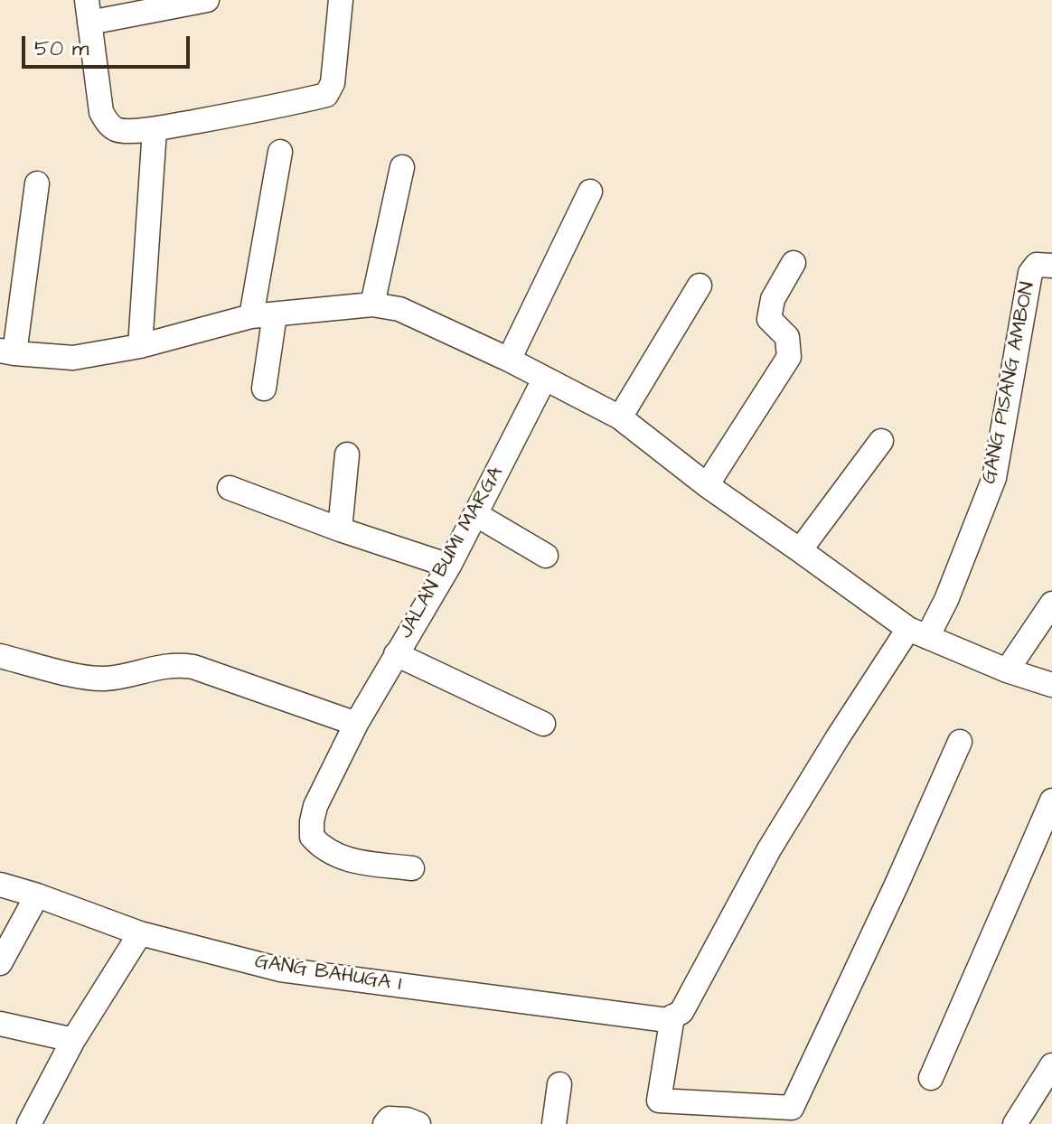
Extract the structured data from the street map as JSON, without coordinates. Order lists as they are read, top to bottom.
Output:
{
  "streets": {
    "street": ["GANG PISANG AMBON", "JALAN BUMI MARGA", "GANG BAHUGA I"]
  },
  "scale_bar": "50 m"
}
